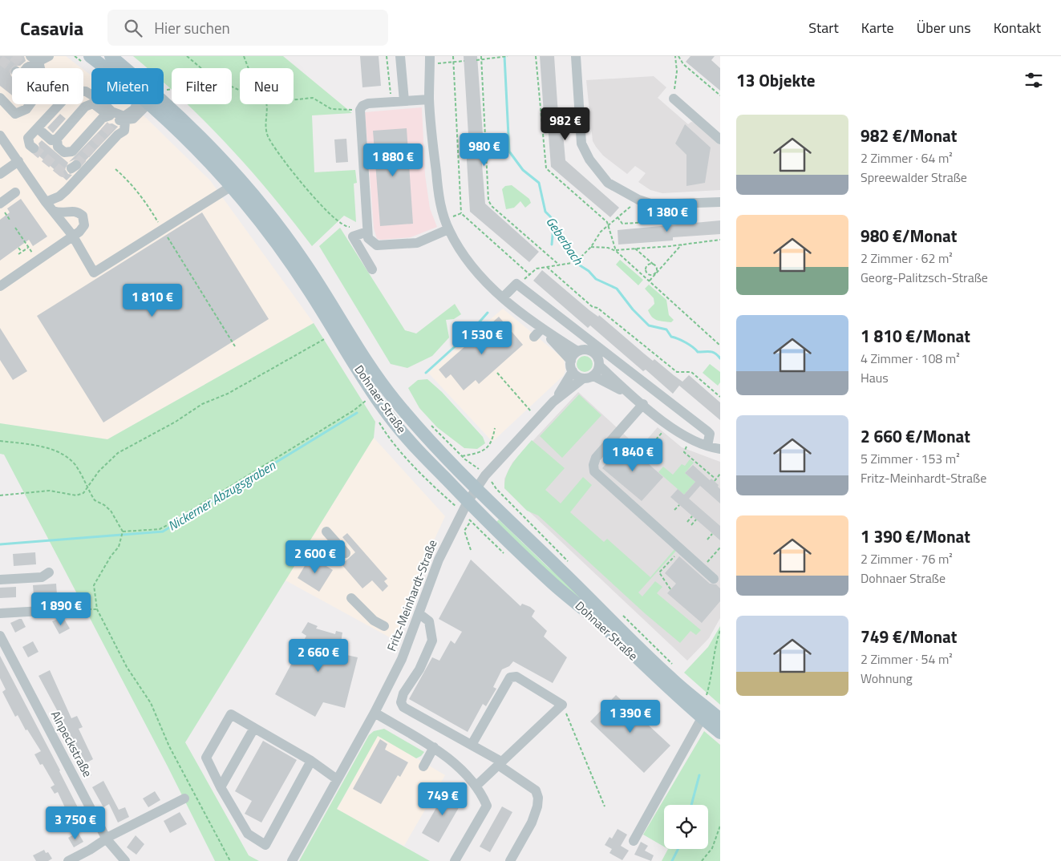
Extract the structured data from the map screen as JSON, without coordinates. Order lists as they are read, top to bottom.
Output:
{
  "streets": {
    "main road": ["Dohnaer Straße"],
    "street": ["Fritz-Meinhardt-Straße", "Alnpeckstraße"]
  },
  "crossings": [
    ["Dohnaer Straße", "Fritz-Meinhardt-Straße"]
  ],
  "water": ["Geberbach", "Nickerner Abzugsgraben"],
  "page": {
    "header": "Casavia",
    "search": "Hier suchen",
    "nav": [
      "Start",
      "Karte",
      "Über uns",
      "Kontakt"
    ],
    "heading": "13 Objekte",
    "chip": [
      "Kaufen",
      "Mieten",
      "Filter",
      "Neu"
    ],
    "list": [
      {
        "name": "982 €/Monat",
        "note": "2 Zimmer · 64 m² · Spreewalder Straße"
      },
      {
        "name": "980 €/Monat",
        "note": "2 Zimmer · 62 m² · Georg-Palitzsch-Straße"
      },
      {
        "name": "1 810 €/Monat",
        "note": "4 Zimmer · 108 m² · Haus"
      },
      {
        "name": "2 660 €/Monat",
        "note": "5 Zimmer · 153 m² · Fritz-Meinhardt-Straße"
      },
      {
        "name": "1 390 €/Monat",
        "note": "2 Zimmer · 76 m² · Dohnaer Straße"
      },
      {
        "name": "749 €/Monat",
        "note": "2 Zimmer · 54 m² · Wohnung"
      }
    ],
    "price": [
      "982 €",
      "980 €",
      "1 880 €",
      "1 380 €",
      "1 810 €",
      "1 530 €",
      "1 840 €",
      "2 600 €",
      "1 890 €",
      "2 660 €",
      "1 390 €",
      "749 €",
      "3 750 €"
    ]
  }
}
